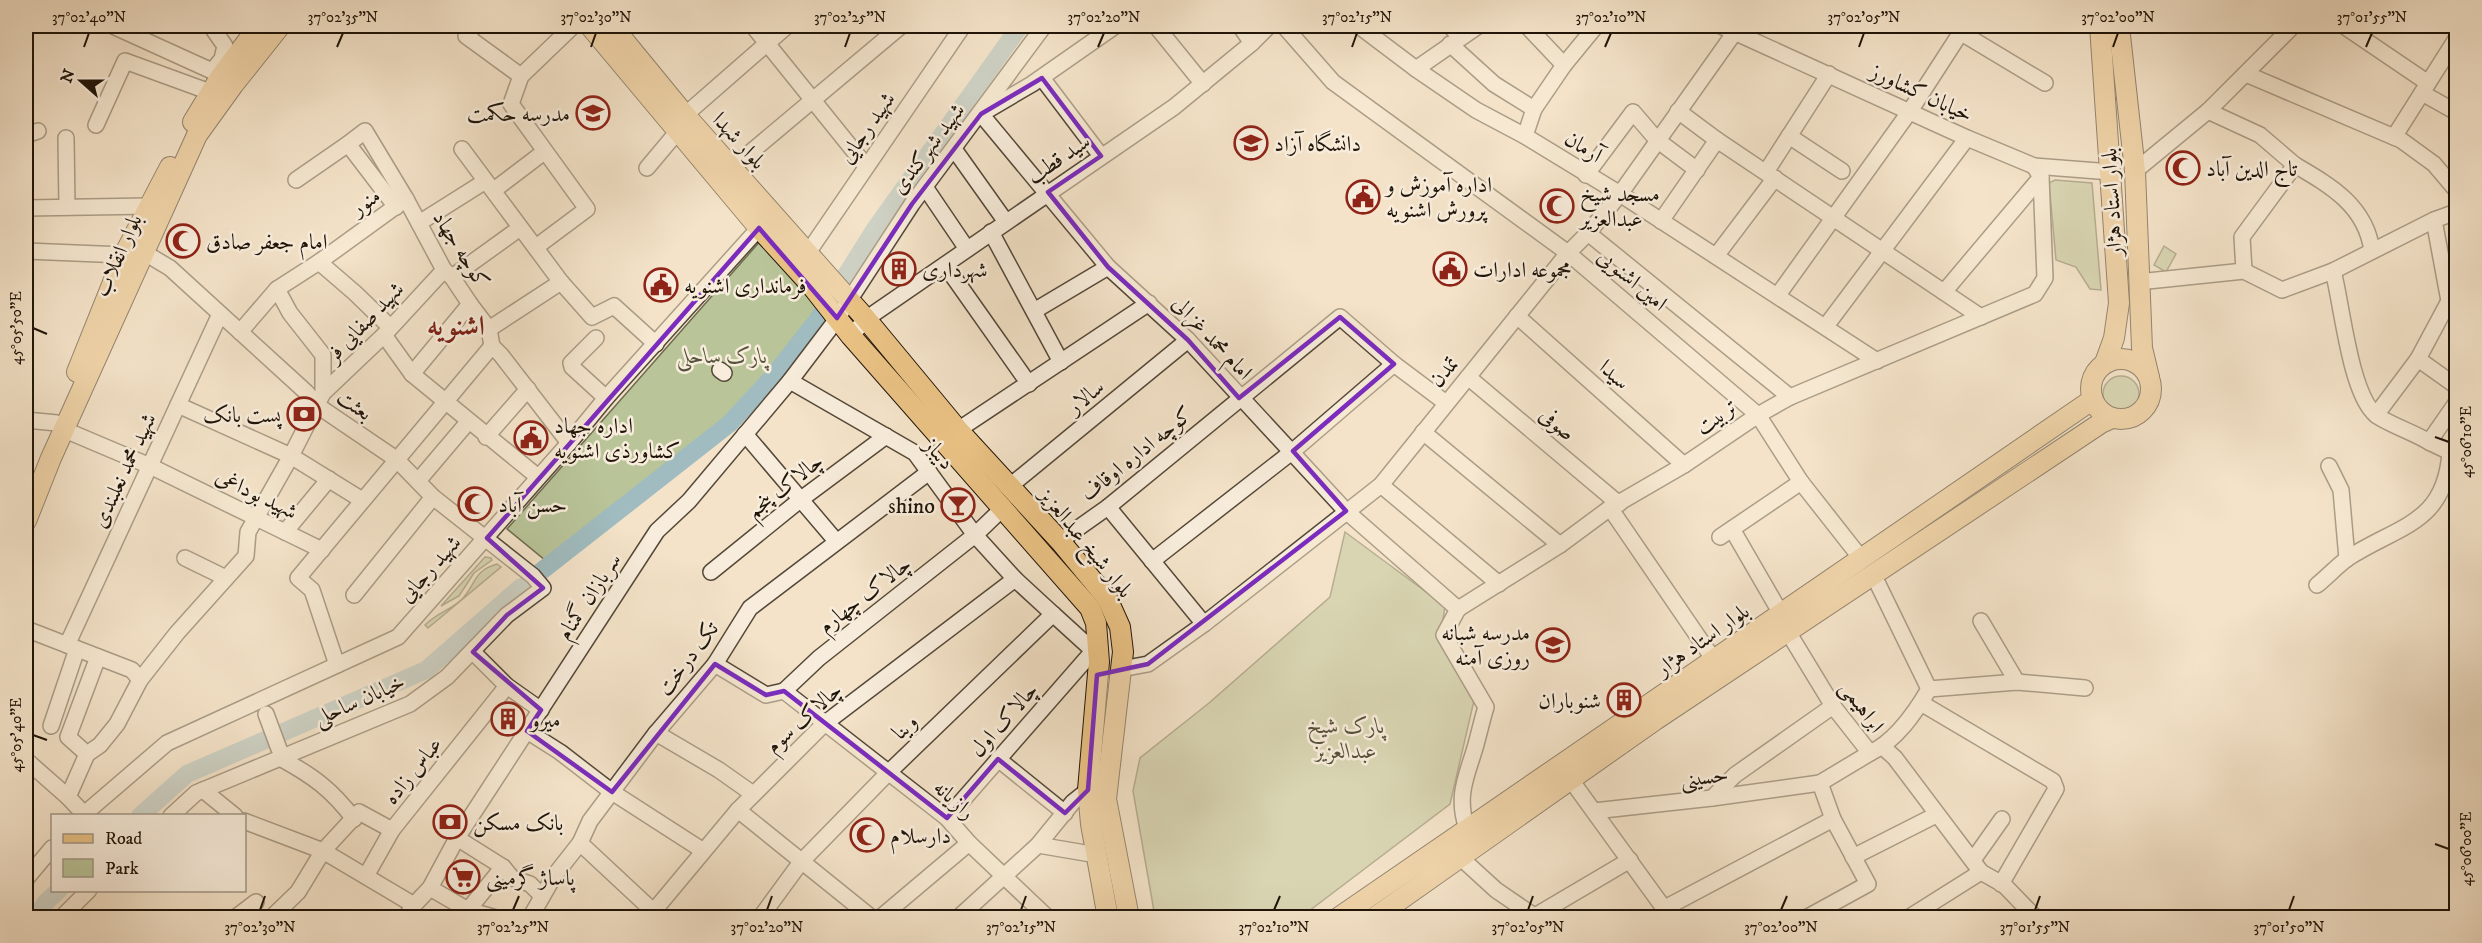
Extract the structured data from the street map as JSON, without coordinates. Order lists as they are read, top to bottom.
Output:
{
  "streets": {
    "main road": [
      "بلوار شهدا",
      "بلوار استاد هژار",
      "بلوار انقلاب",
      "بلوار شیخ عبدالعزیز"
    ],
    "street": [
      "خیابان کشاورز",
      "شهید رجایی",
      "آرمان",
      "شهید شهرکندی",
      "سید قطب",
      "منور",
      "کوچه جهاد",
      "امین اشنویی",
      "شهید صفایی فر",
      "امام محمد غزالی",
      "تمدن",
      "سیدا",
      "سالار",
      "بعثت",
      "تربیت",
      "صوفی",
      "دیباز",
      "کوچه اداره اوقاف",
      "شهید محمد نعلبندی",
      "چالاک پنجم",
      "شهید بوداغی",
      "چالاک چهارم",
      "سربازان گمنام",
      "تک درخت",
      "خیابان ساحلی",
      "ابراهیمی",
      "چالاک سوم",
      "چالاک اول",
      "وینا",
      "عباس زاده",
      "حسینی",
      "رازیانه"
    ]
  },
  "crossings": [
    ["خیابان کشاورز", "بلوار استاد هژار"],
    ["خیابان کشاورز", "تمدن"],
    ["خیابان کشاورز", "تربیت"],
    ["شهید رجایی", "بلوار شهدا"],
    ["شهید رجایی", "کوچه جهاد"],
    ["شهید رجایی", "بعثت"],
    ["بلوار شهدا", "شهید شهرکندی"],
    ["بلوار شهدا", "بلوار شیخ عبدالعزیز"],
    ["بلوار شهدا", "سربازان گمنام"],
    ["آرمان", "تمدن"],
    ["آرمان", "تربیت"],
    ["شهید شهرکندی", "امام محمد غزالی"],
    ["شهید شهرکندی", "بلوار شیخ عبدالعزیز"],
    ["شهید شهرکندی", "سربازان گمنام"],
    ["سید قطب", "امام محمد غزالی"],
    ["سید قطب", "بلوار شیخ عبدالعزیز"],
    ["منور", "کوچه جهاد"],
    ["منور", "بعثت"],
    ["بلوار استاد هژار", "امین اشنویی"],
    ["بلوار استاد هژار", "صوفی"],
    ["بلوار استاد هژار", "ابراهیمی"],
    ["کوچه جهاد", "شهید صفایی فر"],
    ["بلوار انقلاب", "بعثت"],
    ["بلوار انقلاب", "شهید بوداغی"],
    ["امین اشنویی", "تمدن"],
    ["امین اشنویی", "تربیت"],
    ["شهید صفایی فر", "بعثت"],
    ["امام محمد غزالی", "تمدن"],
    ["امام محمد غزالی", "سالار"],
    ["امام محمد غزالی", "کوچه اداره اوقاف"],
    ["تمدن", "سیدا"],
    ["تمدن", "صوفی"],
    ["تمدن", "بلوار شیخ عبدالعزیز"],
    ["سیدا", "تربیت"],
    ["سالار", "بلوار شیخ عبدالعزیز"],
    ["بعثت", "شهید محمد نعلبندی"],
    ["بعثت", "خیابان ساحلی"],
    ["تربیت", "صوفی"],
    ["دیباز", "چالاک پنجم"],
    ["دیباز", "چالاک چهارم"],
    ["دیباز", "سربازان گمنام"],
    ["دیباز", "تک درخت"],
    ["دیباز", "چالاک سوم"],
    ["کوچه اداره اوقاف", "بلوار شیخ عبدالعزیز"],
    ["شهید محمد نعلبندی", "شهید بوداغی"],
    ["بلوار شیخ عبدالعزیز", "سربازان گمنام"],
    ["بلوار شیخ عبدالعزیز", "چالاک اول"],
    ["چالاک چهارم", "رازیانه"],
    ["ابراهیمی", "حسینی"],
    ["چالاک سوم", "رازیانه"],
    ["چالاک اول", "رازیانه"],
    ["وینا", "رازیانه"]
  ],
  "districts": ["اشنویه"],
  "parks": ["پارک ساحلی", "پارک شیخ عبدالعزیز"],
  "places": {
    "school or university": ["مدرسه حکمت", "دانشگاه آزاد", "مدرسه شبانه روزی آمنه"],
    "mosque": [
      "تاج الدین آباد",
      "مسجد شیخ عبدالعزیر",
      "امام جعفر صادق",
      "حسن آباد",
      "دارسلام"
    ],
    "public building": [
      "اداره آموزش و پرورش اشنویه",
      "مجموعه ادارات",
      "فرمانداری اشنویه",
      "اداره جهاد کشاورذی اشنویه"
    ],
    "building": ["شهرداری", "شنوباران", "میرو"],
    "bank": ["پست بانک", "بانک مسکن"],
    "bar": ["shino"],
    "supermarket": ["پاساژ گرمینی"]
  },
  "legend": ["Road", "Park"],
  "north": "left",
  "coordinates": [
    "37°02'40\"N",
    "37°02'35\"N",
    "37°02'30\"N",
    "37°02'25\"N",
    "37°02'20\"N",
    "37°02'15\"N",
    "37°02'10\"N",
    "37°02'05\"N",
    "37°02'00\"N",
    "37°01'55\"N",
    "45°05'50\"E",
    "45°06'10\"E",
    "45°05'40\"E",
    "45°06'00\"E",
    "37°01'50\"N"
  ]
}
